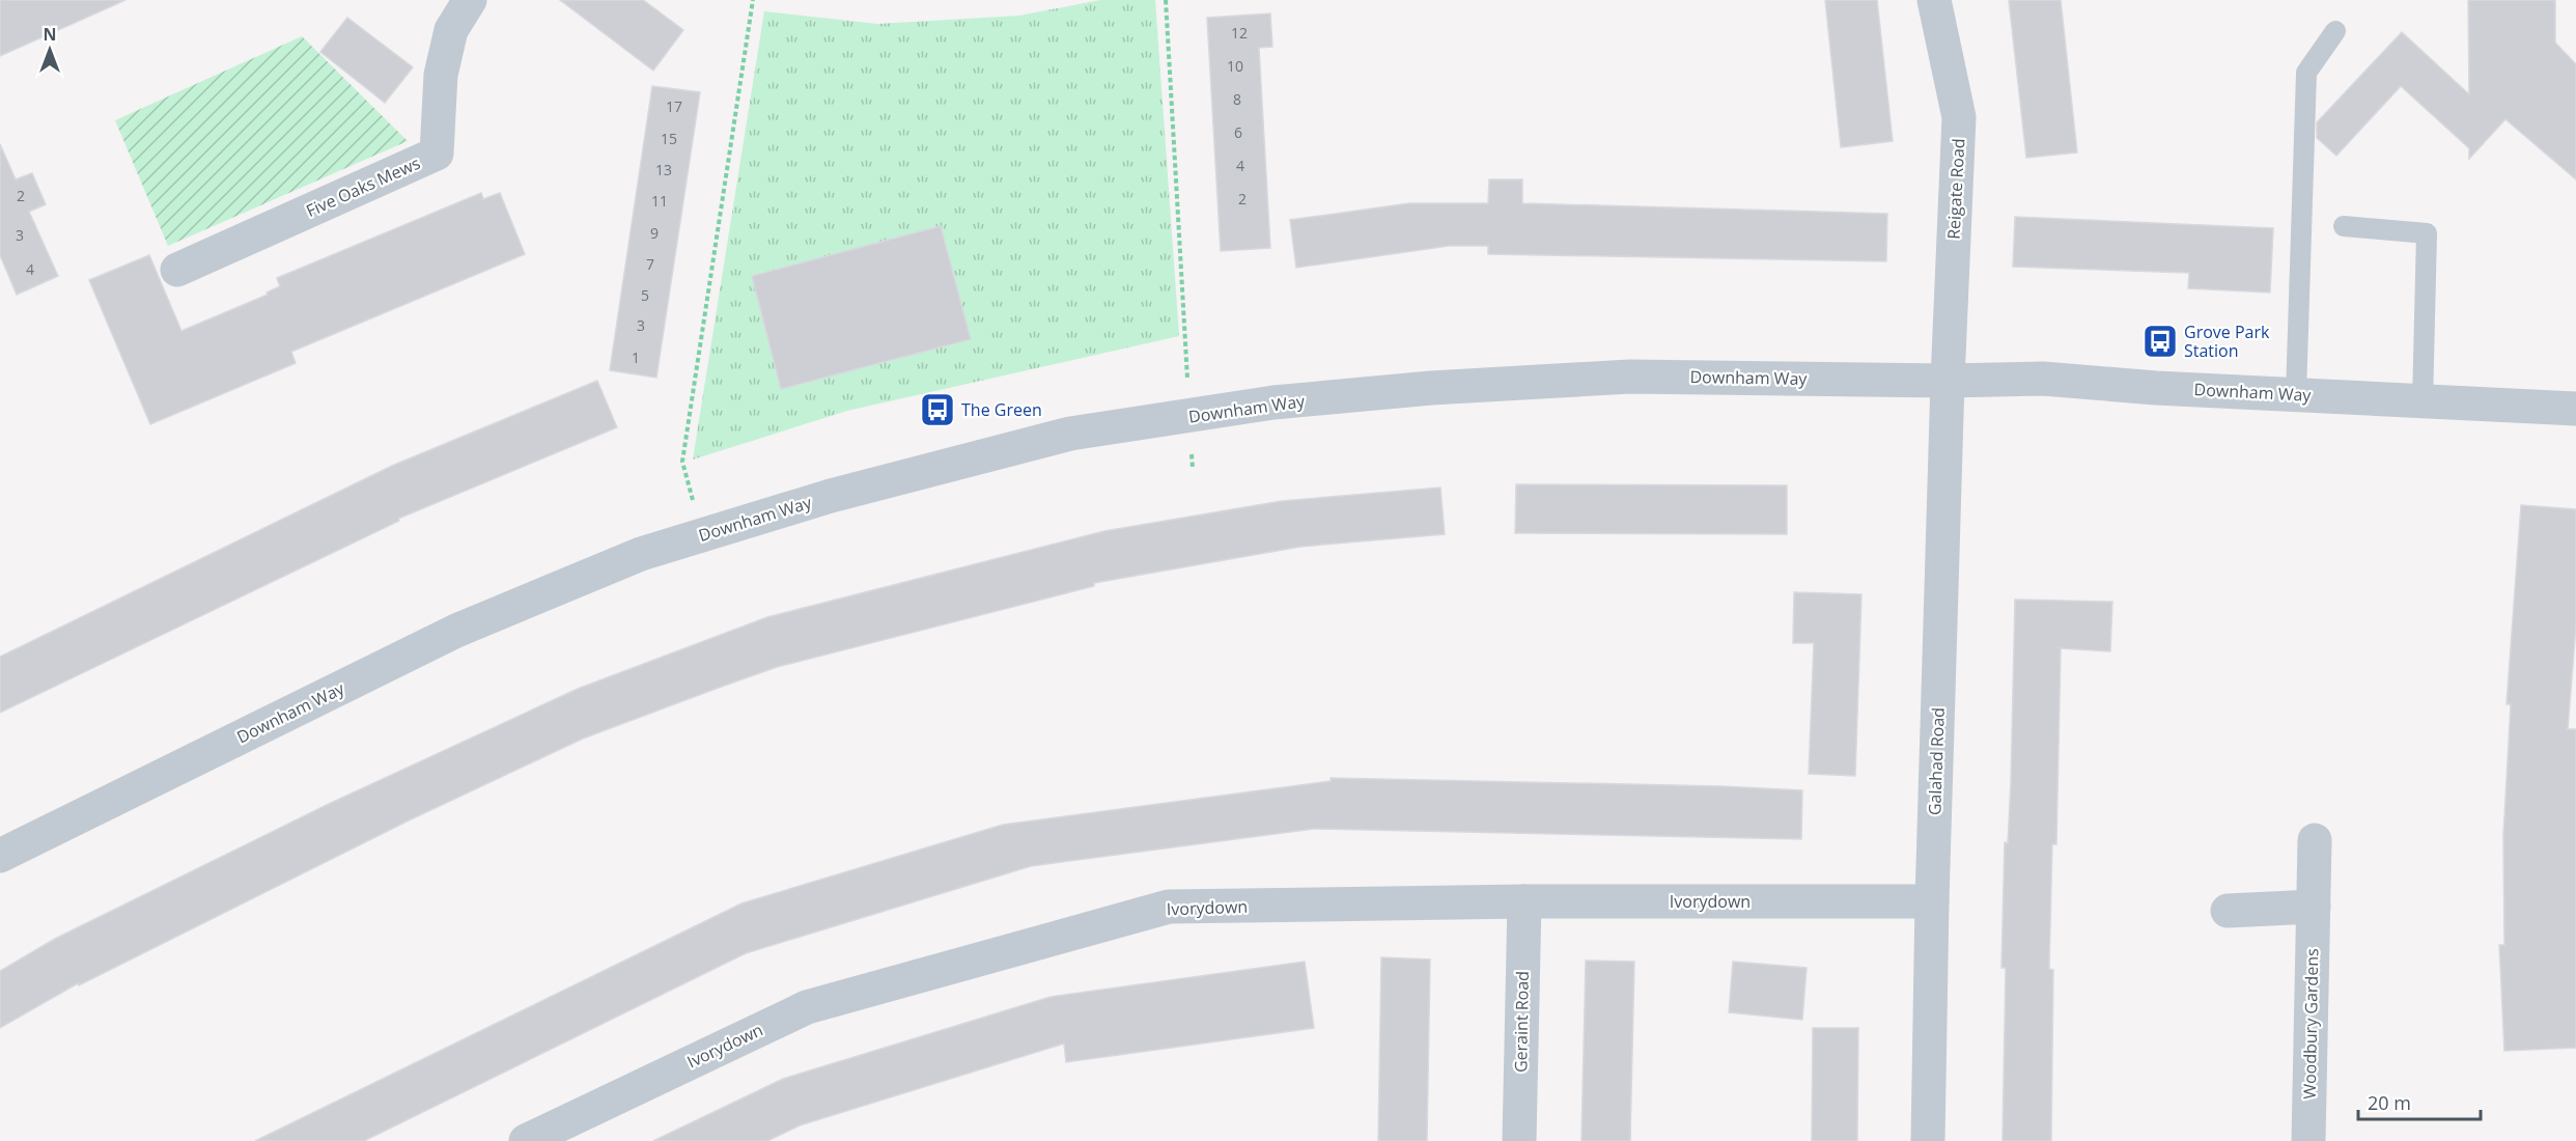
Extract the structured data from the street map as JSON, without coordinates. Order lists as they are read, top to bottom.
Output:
{
  "streets": {
    "street": [
      "Five Oaks Mews",
      "Reigate Road",
      "Downham Way",
      "Galahad Road",
      "Ivorydown",
      "Geraint Road",
      "Woodbury Gardens"
    ]
  },
  "crossings": [
    ["Reigate Road", "Downham Way"],
    ["Reigate Road", "Galahad Road"],
    ["Downham Way", "Galahad Road"],
    ["Galahad Road", "Ivorydown"],
    ["Ivorydown", "Geraint Road"]
  ],
  "places": {
    "bus stop": ["Grove Park Station", "The Green"]
  },
  "house_numbers": [
    "12",
    "10",
    "8",
    "17",
    "6",
    "15",
    "4",
    "13",
    "2",
    "2",
    "11",
    "9",
    "3",
    "7",
    "4",
    "5",
    "3",
    "1"
  ],
  "scale_bar": "20 m",
  "north": "top"
}
